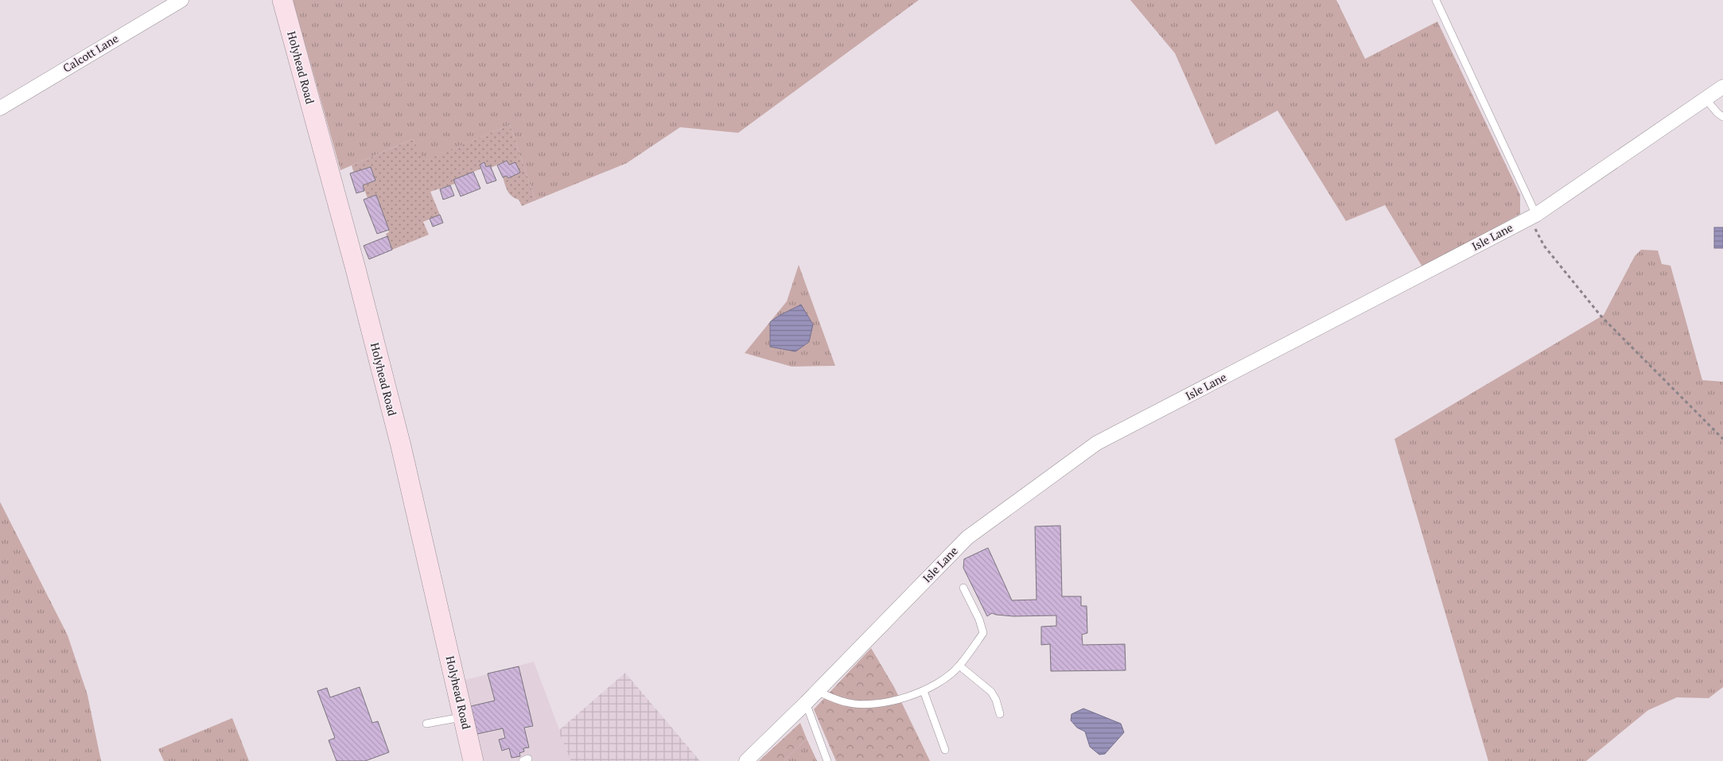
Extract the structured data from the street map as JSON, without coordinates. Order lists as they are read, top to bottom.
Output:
{
  "streets": {
    "main road": ["Holyhead Road"],
    "street": ["Calcott Lane", "Isle Lane"]
  }
}
